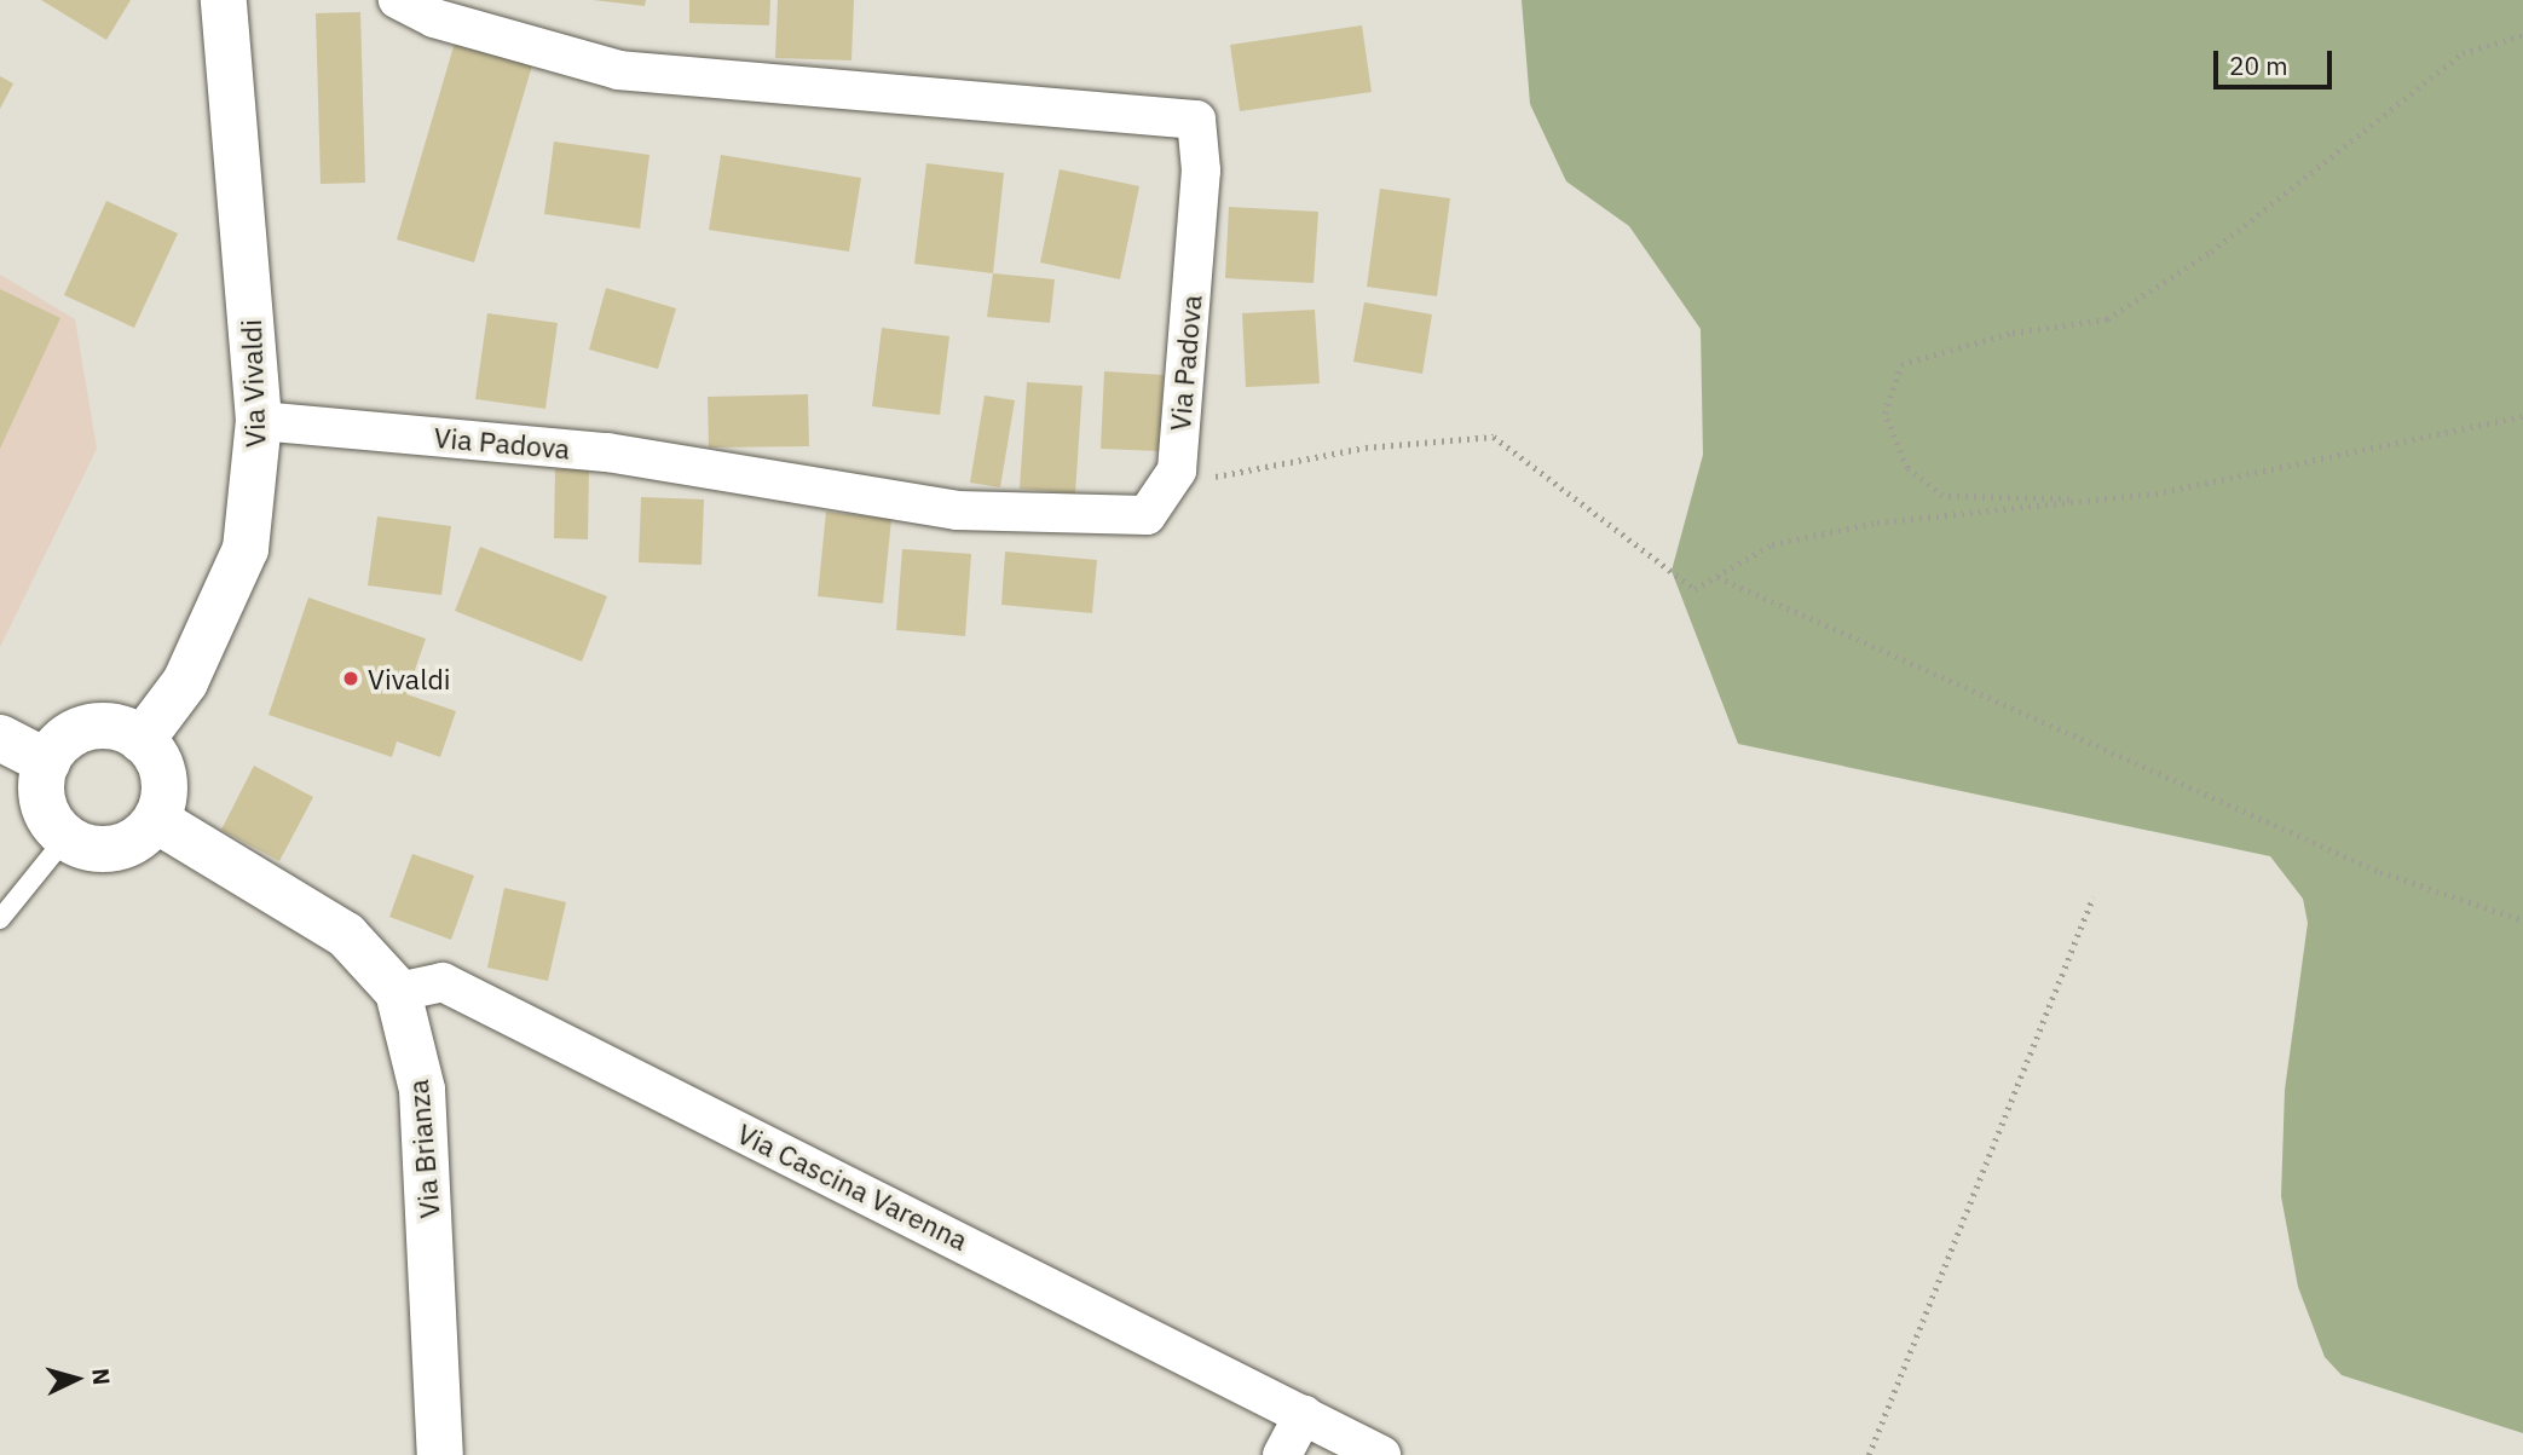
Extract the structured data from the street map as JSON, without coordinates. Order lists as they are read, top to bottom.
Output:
{
  "streets": {
    "street": [
      "Via Padova",
      "Via Vivaldi",
      "Via Brianza",
      "Via Cascina Varenna"
    ]
  },
  "crossings": [
    ["Via Padova", "Via Vivaldi"],
    ["Via Vivaldi", "Via Brianza"],
    ["Via Brianza", "Via Cascina Varenna"]
  ],
  "places": ["Vivaldi"],
  "scale_bar": "20 m",
  "north": "right"
}
